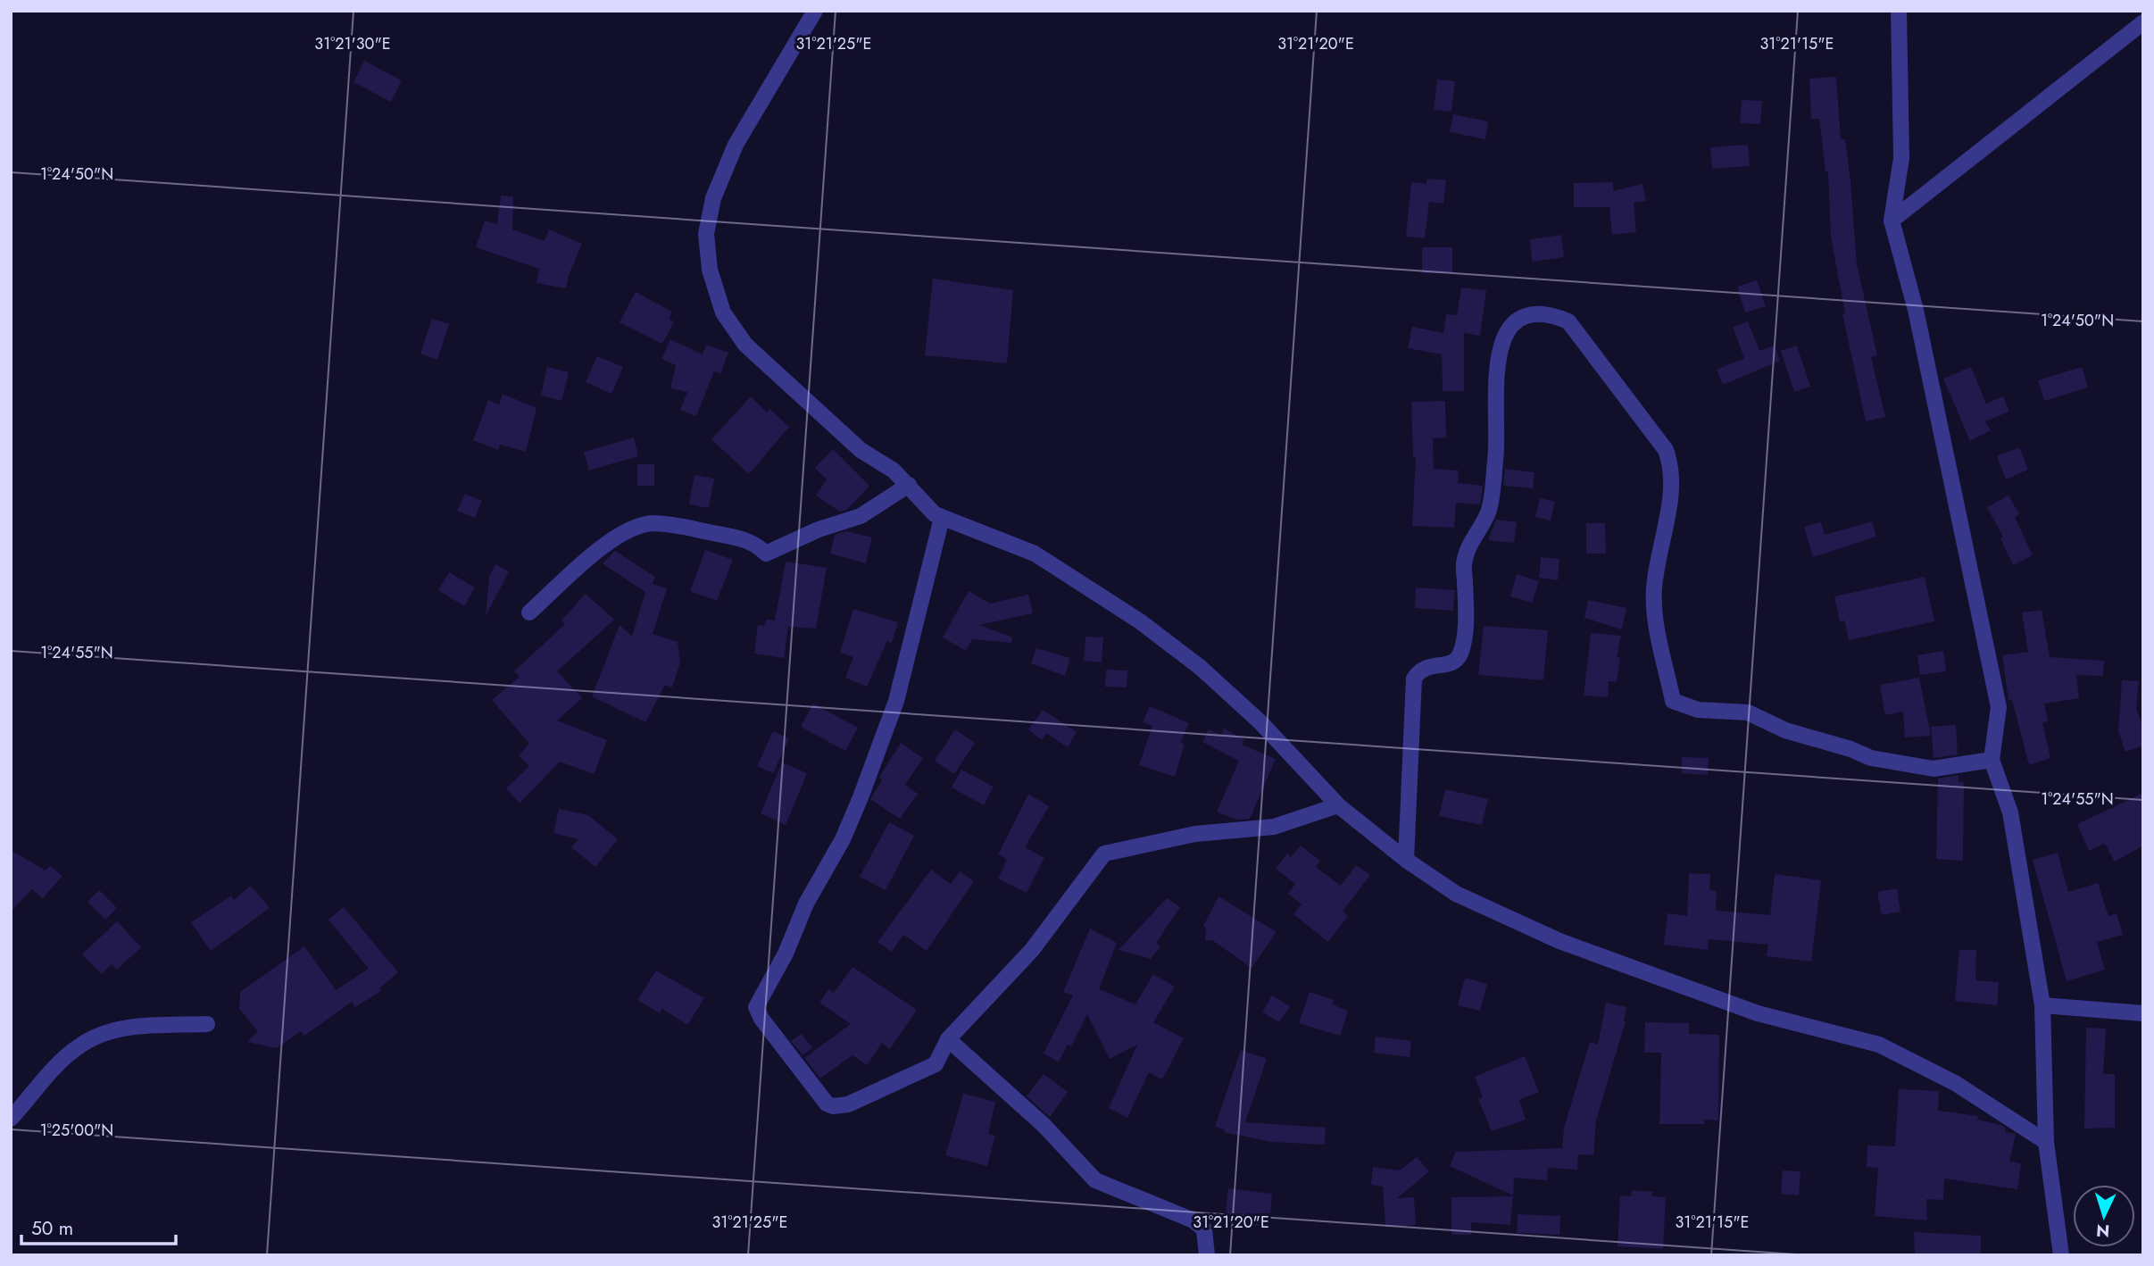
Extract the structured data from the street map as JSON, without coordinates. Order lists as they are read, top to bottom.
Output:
{
  "scale_bar": "50 m",
  "north": "bottom",
  "coordinates": [
    "31°21'30\"E",
    "31°21'25\"E",
    "31°21'20\"E",
    "31°21'15\"E",
    "1°24'50\"N",
    "1°24'55\"N",
    "1°25'00\"N"
  ]
}
